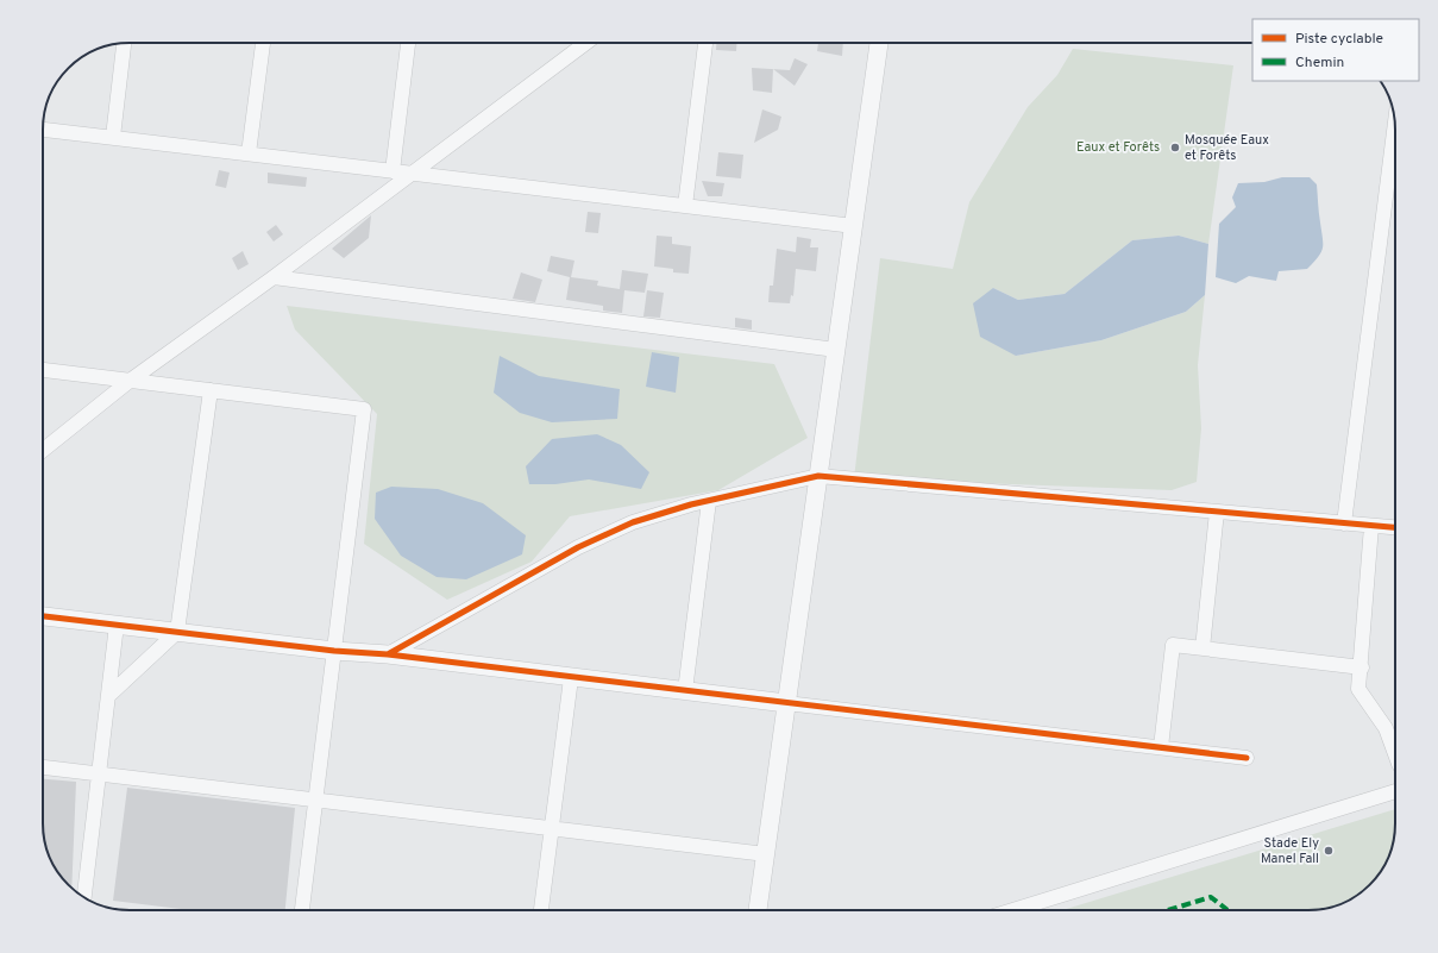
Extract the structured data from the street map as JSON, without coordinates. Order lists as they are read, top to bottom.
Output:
{
  "parks": ["Eaux et Forêts"],
  "places": ["Mosquée Eaux et Forêts", "Stade Ely Manel Fall"],
  "legend": ["Piste cyclable", "Chemin"]
}
